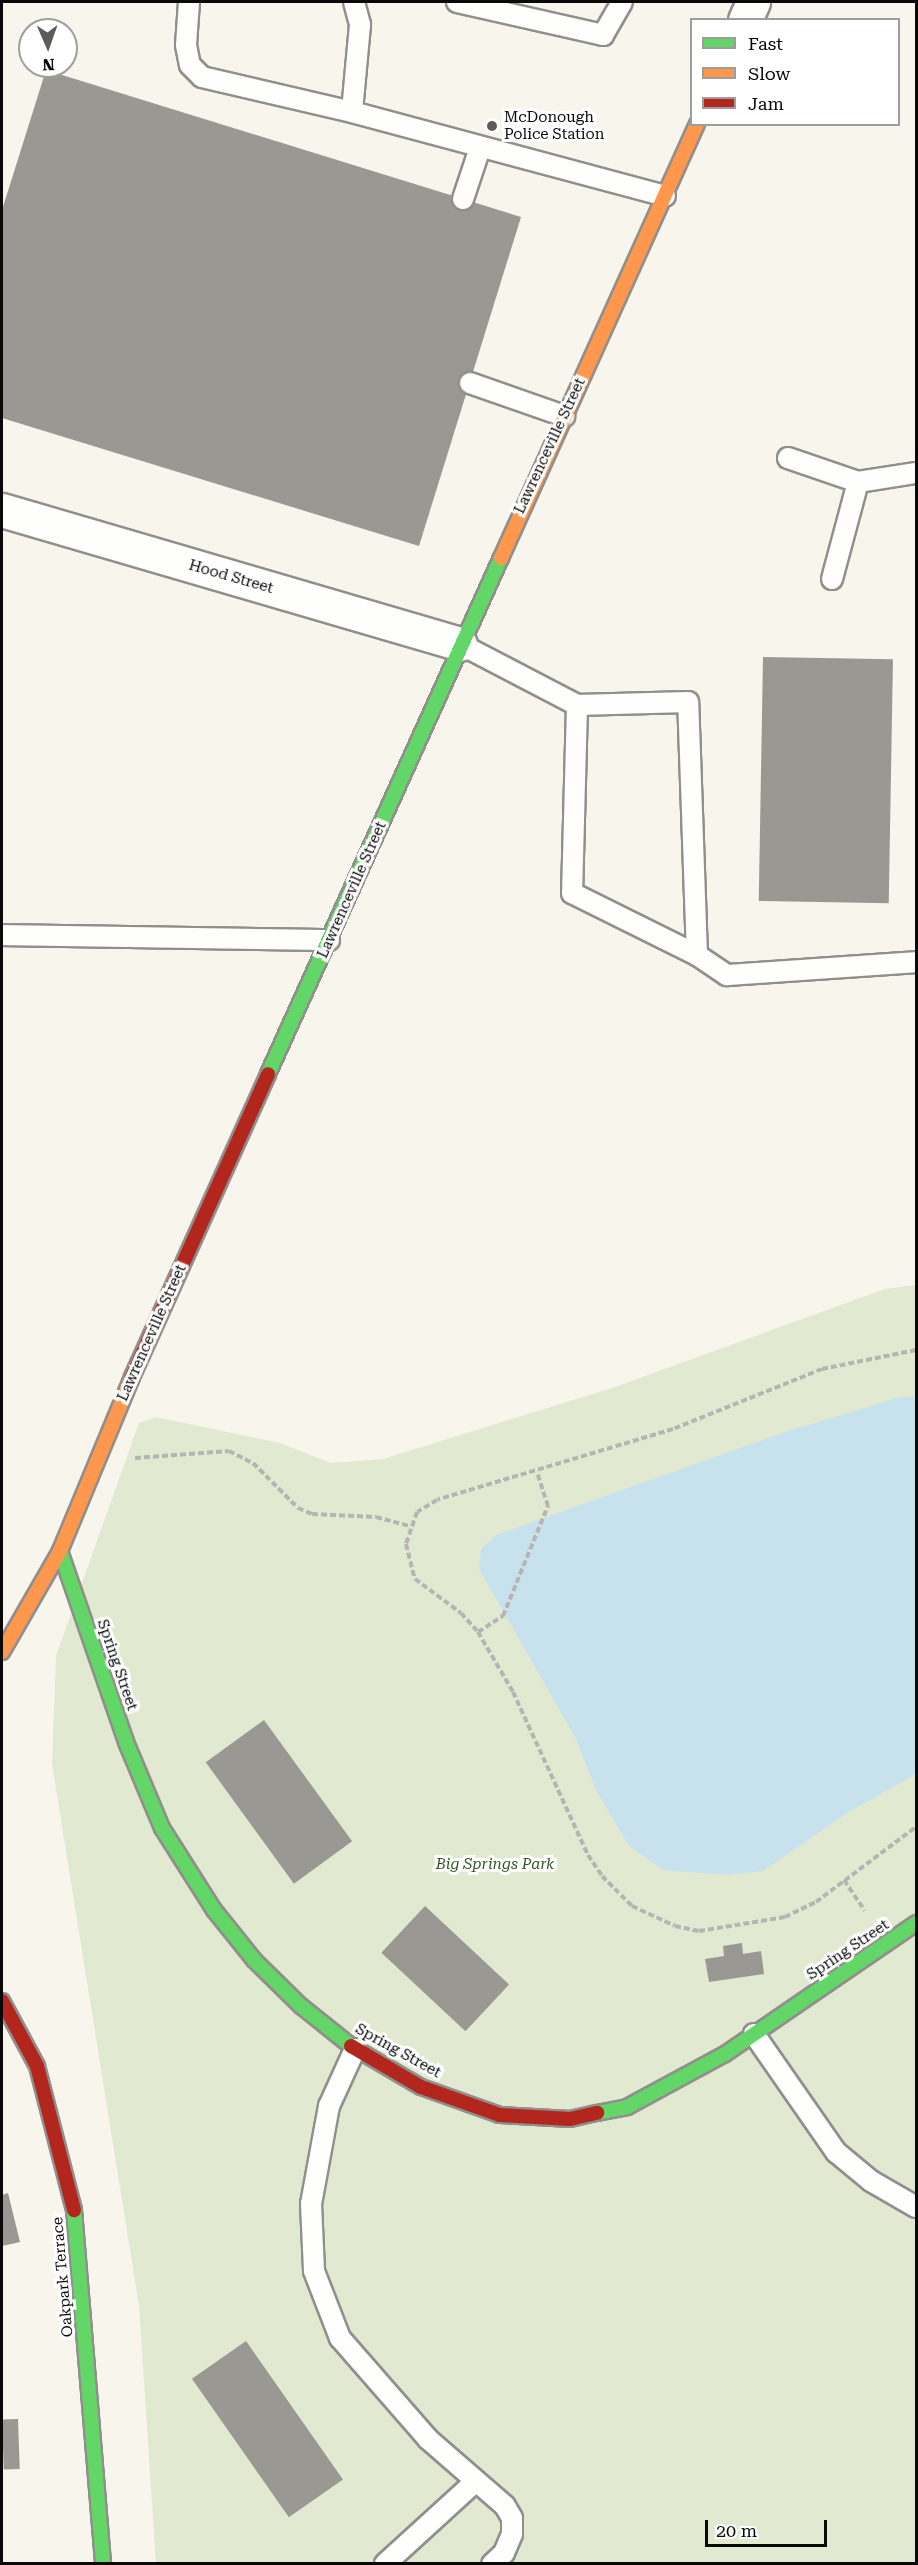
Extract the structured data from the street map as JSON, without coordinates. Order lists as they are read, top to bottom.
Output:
{
  "streets": {
    "street": [
      "Lawrenceville Street",
      "Hood Street",
      "Spring Street",
      "Oakpark Terrace"
    ]
  },
  "crossings": [
    ["Lawrenceville Street", "Hood Street"],
    ["Lawrenceville Street", "Spring Street"]
  ],
  "parks": ["Big Springs Park"],
  "places": ["McDonough Police Station"],
  "legend": ["Fast", "Slow", "Jam"],
  "scale_bar": "20 m",
  "north": "bottom"
}
